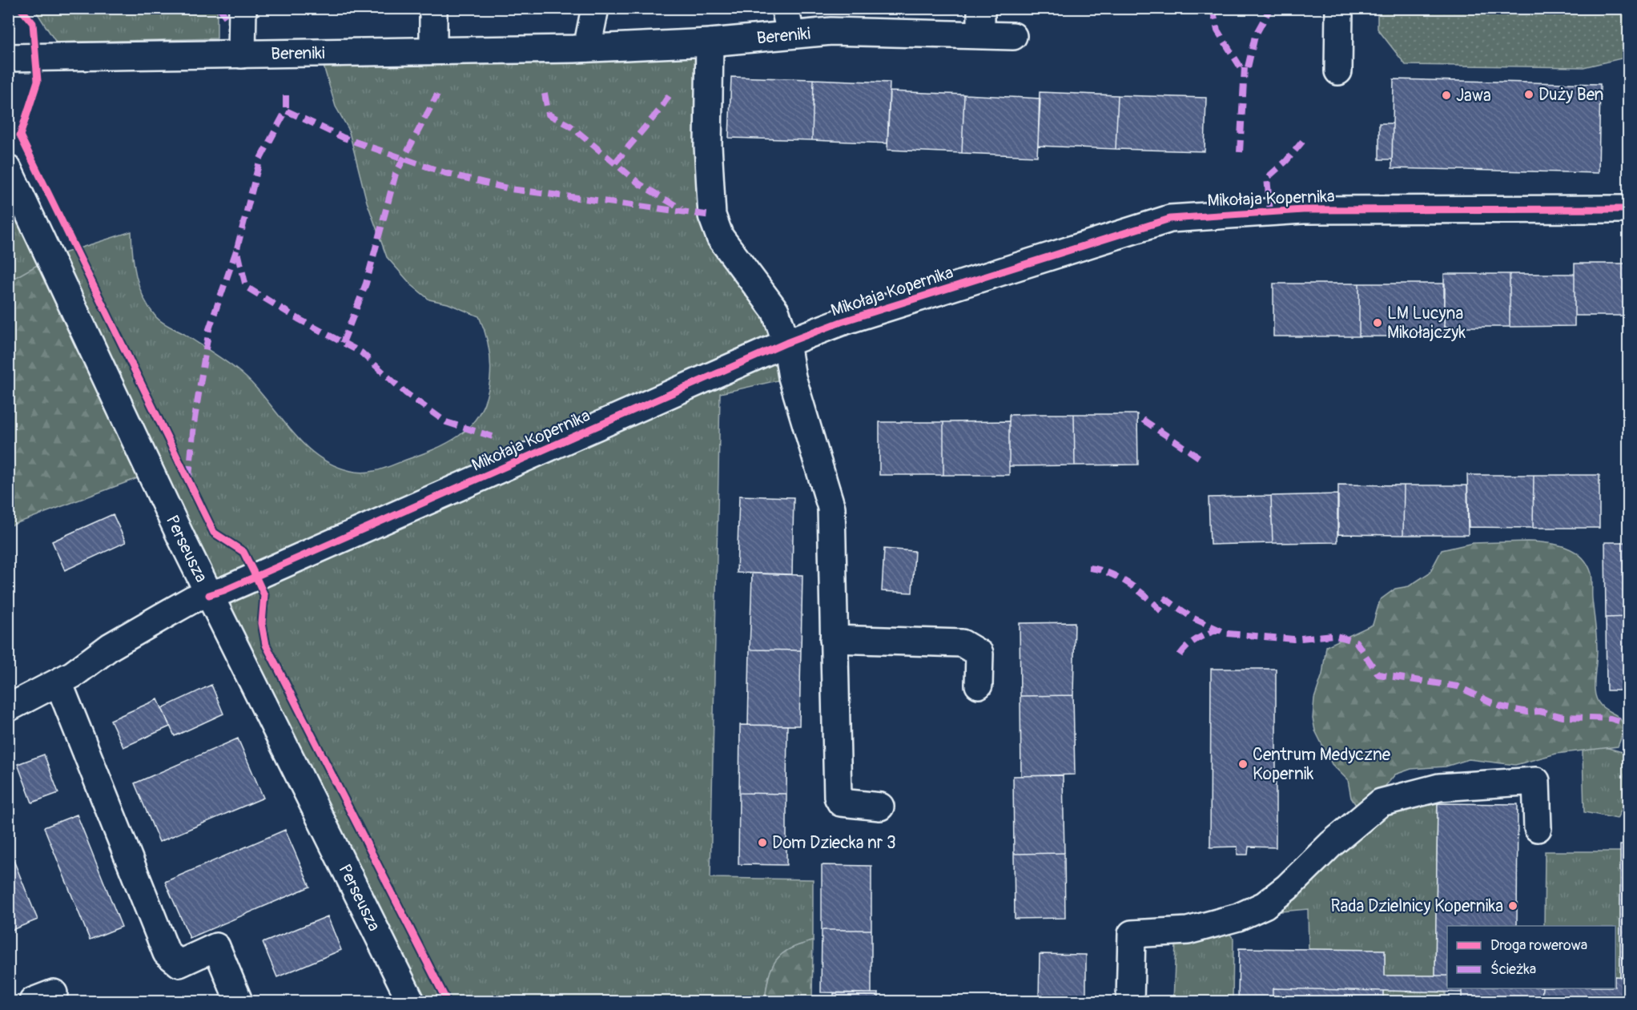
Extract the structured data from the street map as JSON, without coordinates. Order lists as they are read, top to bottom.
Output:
{
  "streets": {
    "street": ["Bereniki", "Mikołaja Kopernika", "Perseusza"]
  },
  "crossings": [
    ["Mikołaja Kopernika", "Perseusza"]
  ],
  "places": [
    "Duży Ben",
    "Jawa",
    "LM Lucyna Mikołajczyk",
    "Centrum Medyczne Kopernik",
    "Dom Dziecka nr 3",
    "Rada Dzielnicy Kopernika"
  ],
  "legend": ["Droga rowerowa", "Ścieżka"]
}
